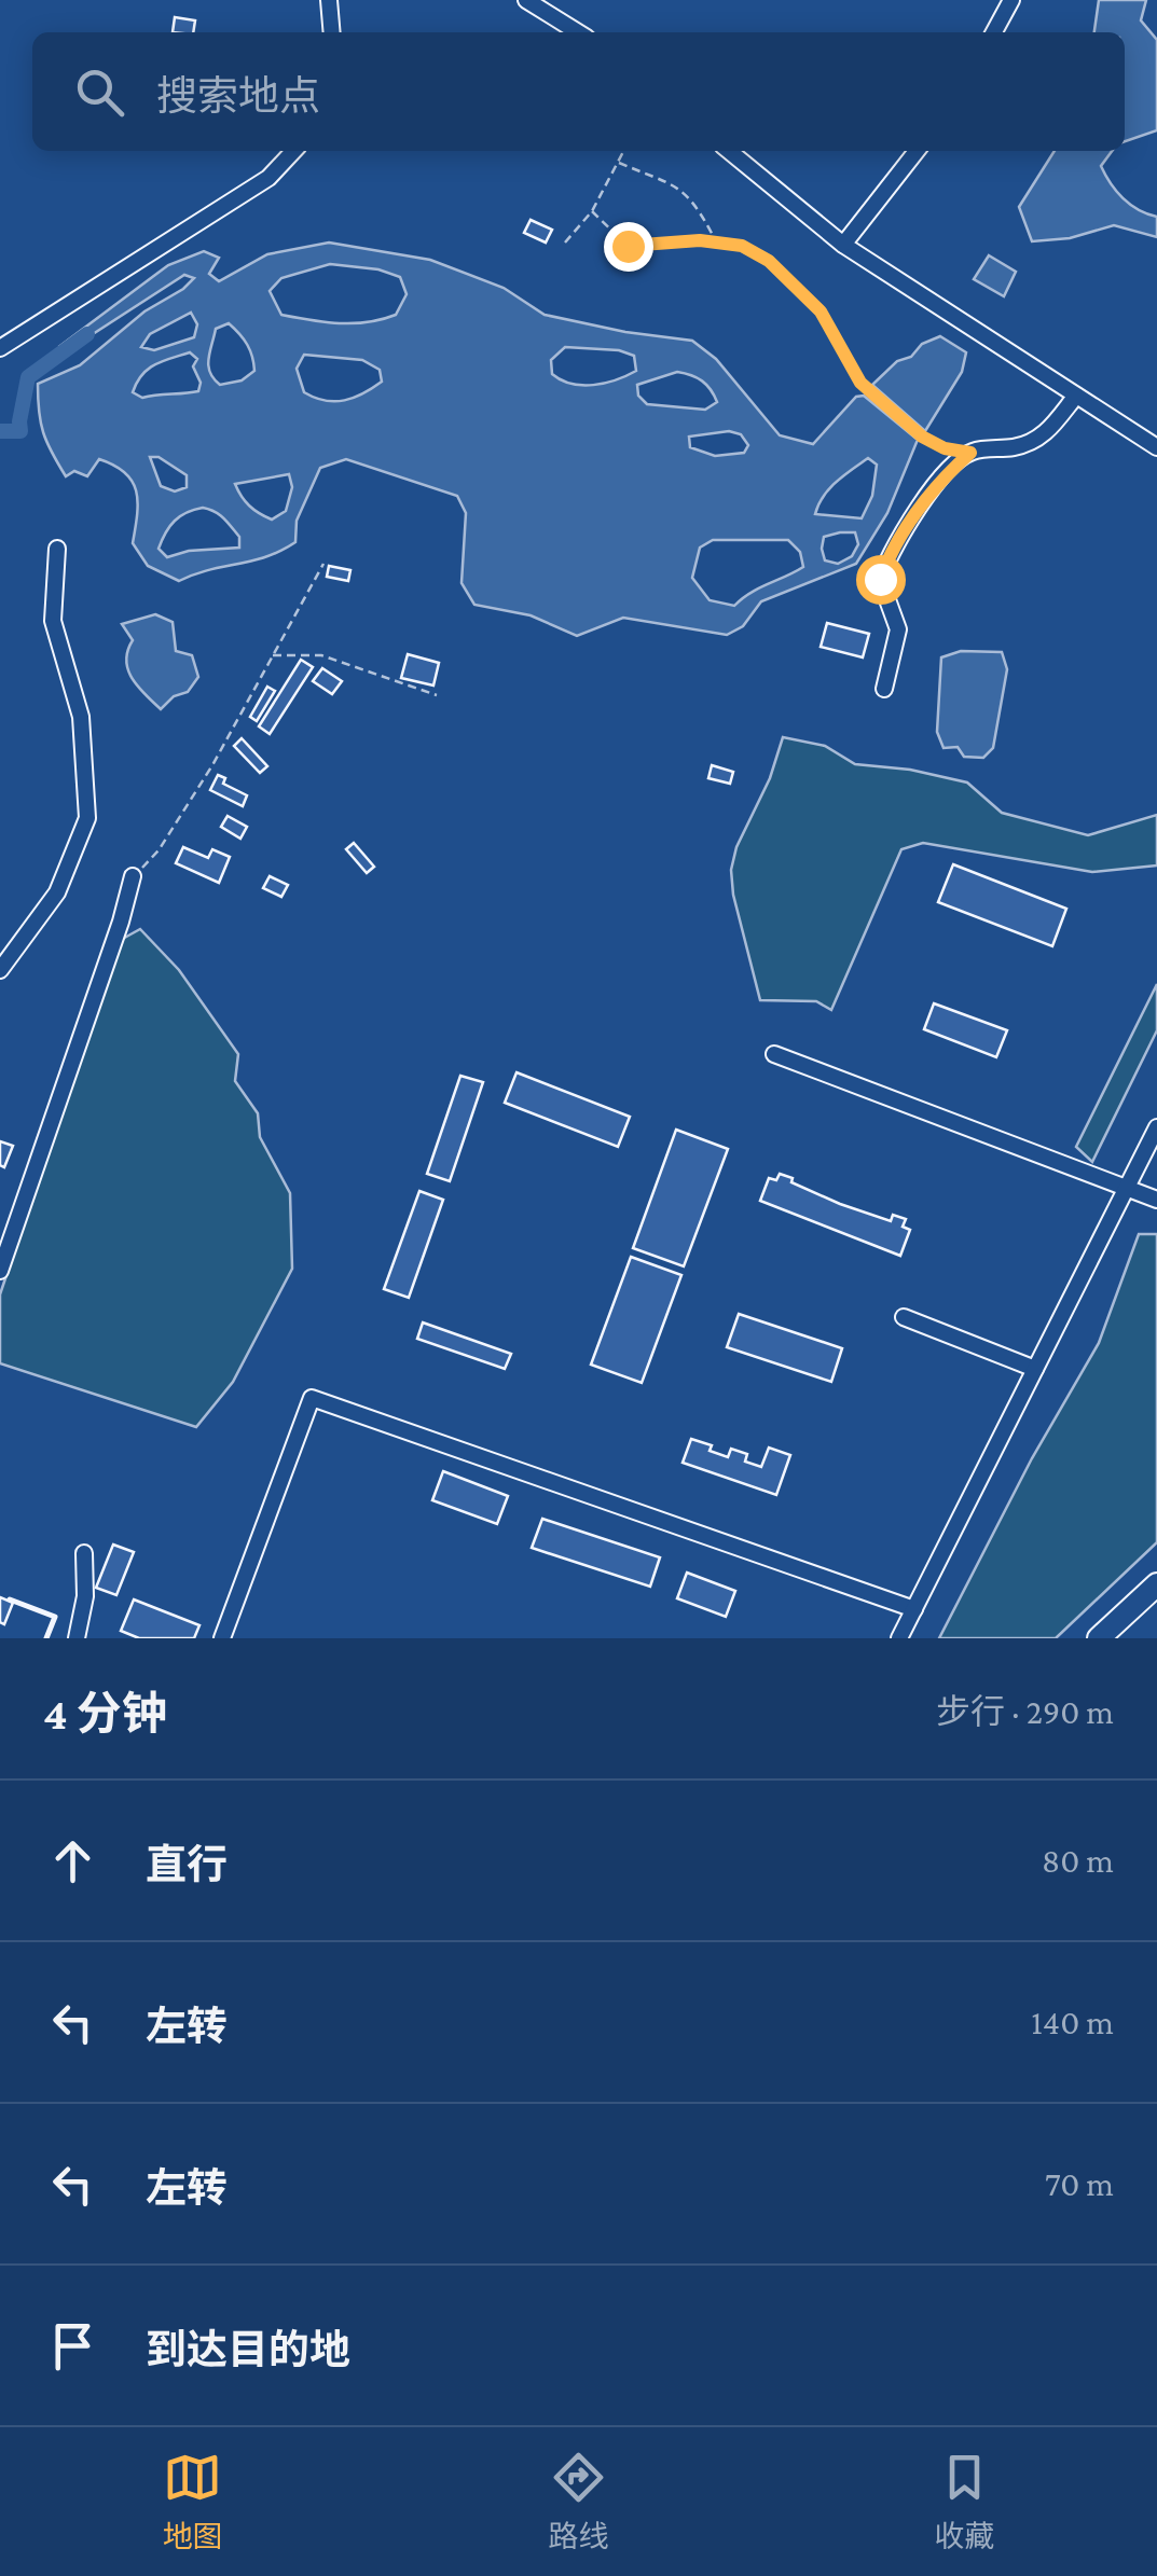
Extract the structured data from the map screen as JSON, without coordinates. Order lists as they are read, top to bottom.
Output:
{
  "page": {
    "search": "搜索地点",
    "heading": ["4 分钟", "步行 · 290 m"],
    "list": [
      ["直行", "80 m"],
      ["左转", "140 m"],
      ["左转", "70 m"],
      "到达目的地"
    ],
    "nav": ["地图", "路线", "收藏"]
  }
}
